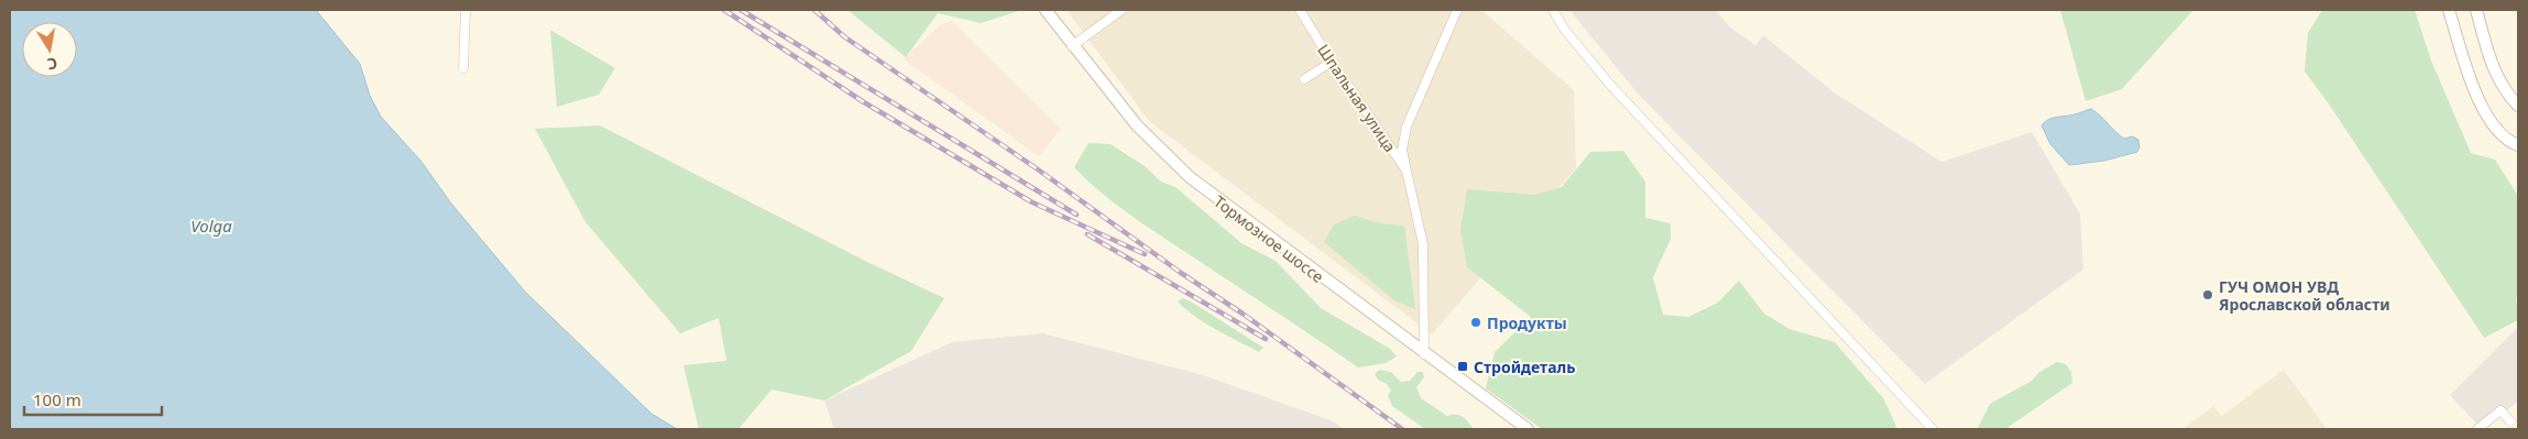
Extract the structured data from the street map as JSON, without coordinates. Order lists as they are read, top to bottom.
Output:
{
  "streets": {
    "street": ["Шпальная улица", "Тормозное шоссе"]
  },
  "crossings": [
    ["Шпальная улица", "Тормозное шоссе"]
  ],
  "water": ["Volga"],
  "places": {
    "other": ["ГУЧ ОМОН УВД Ярославской области", "Продукты"],
    "transit": ["Стройдеталь"]
  },
  "scale_bar": "100 m",
  "north": "bottom"
}
